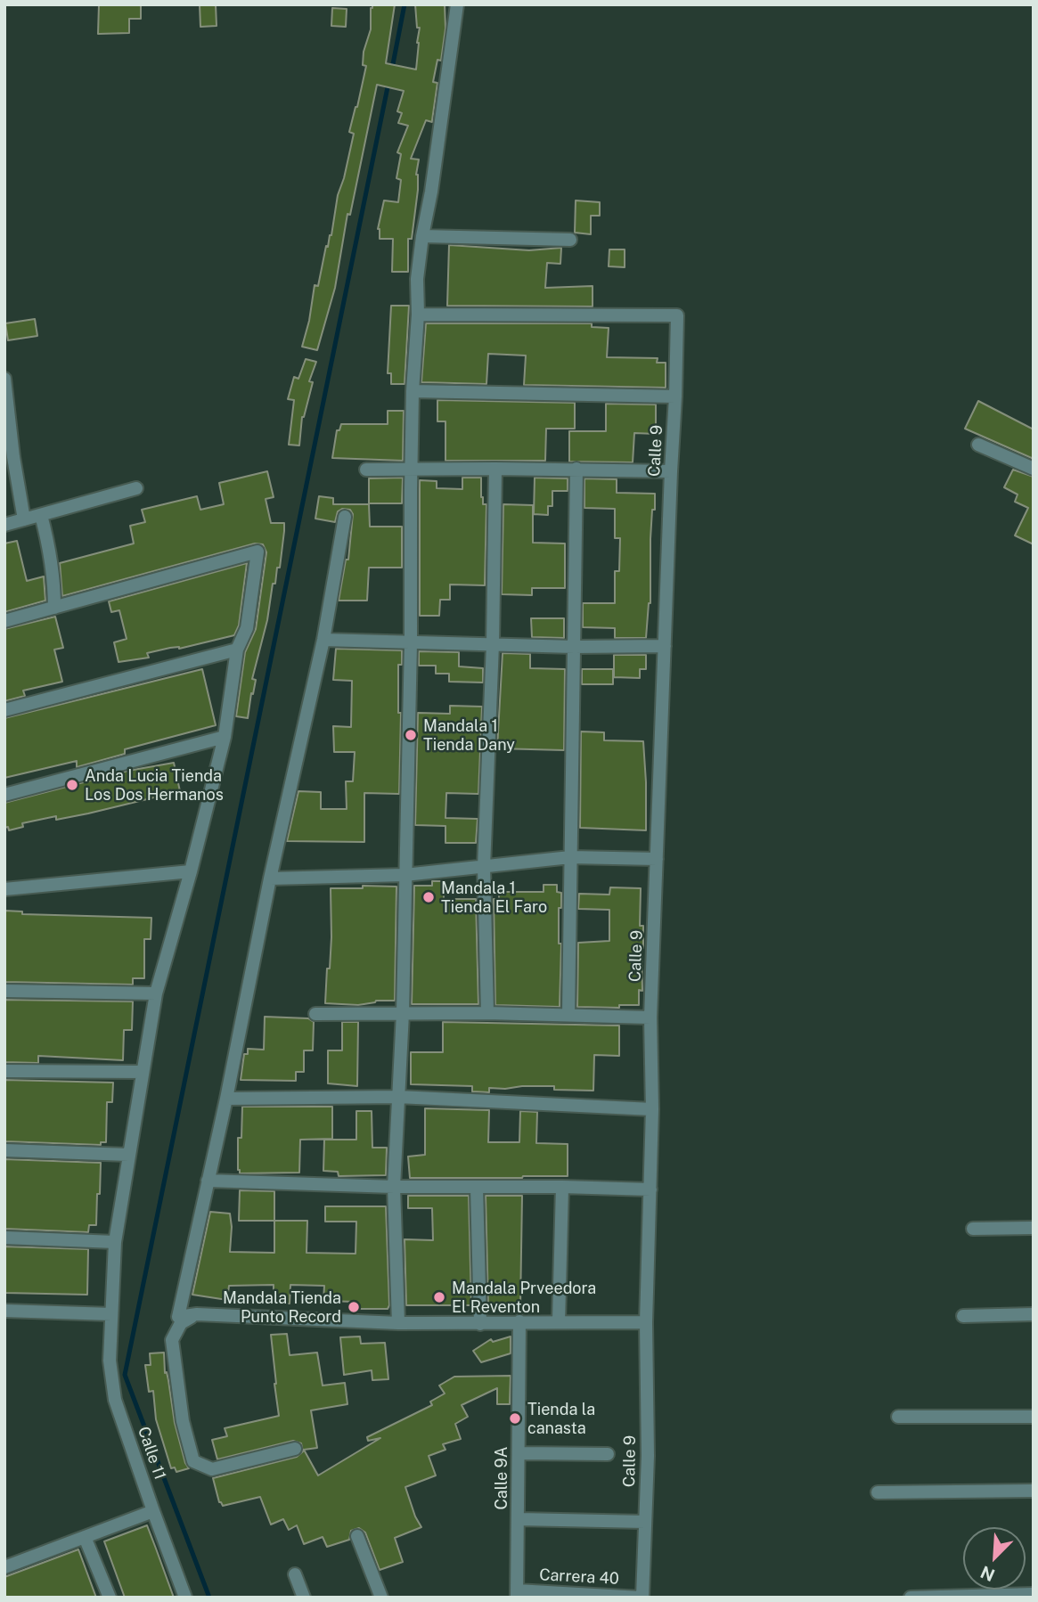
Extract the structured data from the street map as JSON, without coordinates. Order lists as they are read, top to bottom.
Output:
{
  "streets": {
    "street": [
      "Calle 9",
      "Calle 11",
      "Calle 9A",
      "Carrera 40"
    ]
  },
  "crossings": [
    ["Calle 9", "Carrera 40"],
    ["Calle 9A", "Carrera 40"]
  ],
  "places": [
    "Mandala 1 Tienda Dany",
    "Anda Lucia Tienda Los Dos Hermanos",
    "Mandala 1 Tienda El Faro",
    "Mandala Prveedora El Reventon",
    "Mandala Tienda Punto Record",
    "Tienda la canasta"
  ],
  "north": "bottom left"
}
